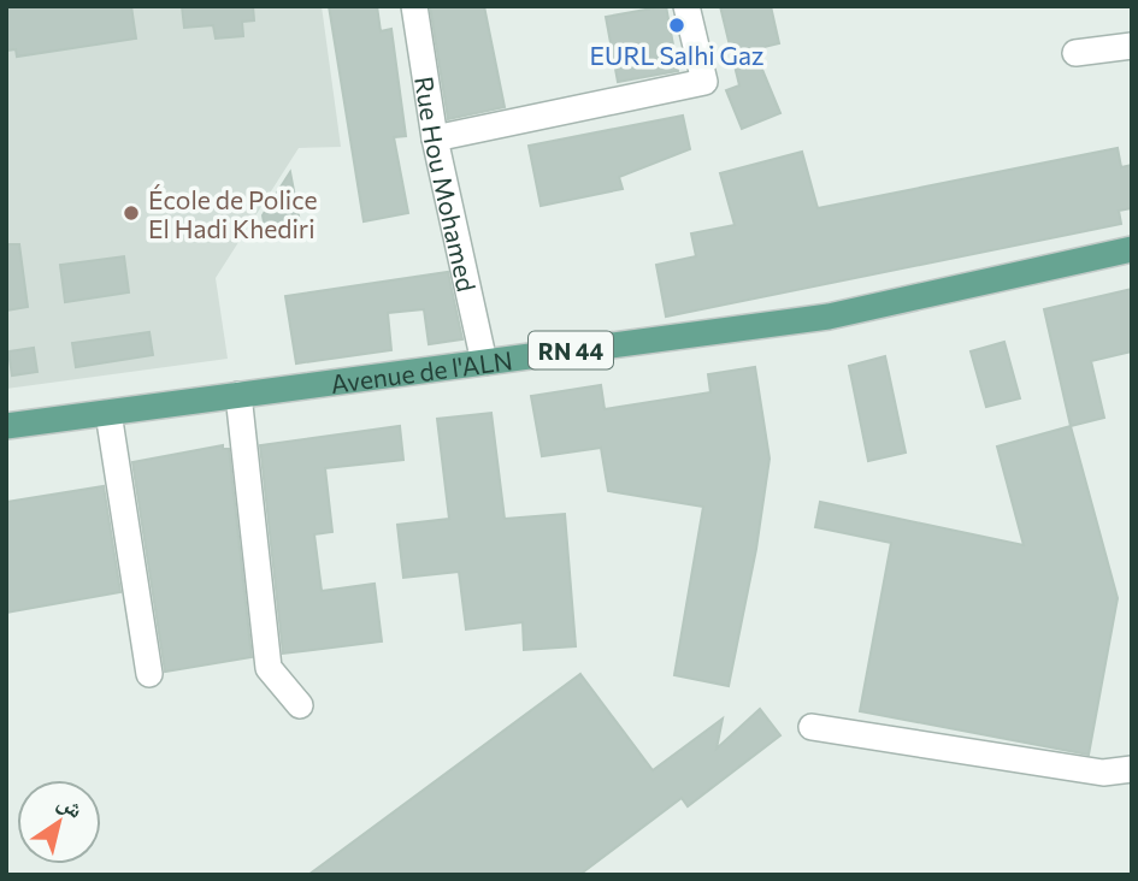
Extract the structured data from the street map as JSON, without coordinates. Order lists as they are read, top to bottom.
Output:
{
  "streets": {
    "main road": ["RN 44", "Avenue de l'ALN"],
    "street": ["Rue Hou Mohamed"]
  },
  "crossings": [
    ["Rue Hou Mohamed", "Avenue de l'ALN"]
  ],
  "places": ["EURL Salhi Gaz", "École de Police El Hadi Khediri"],
  "north": "top right"
}
